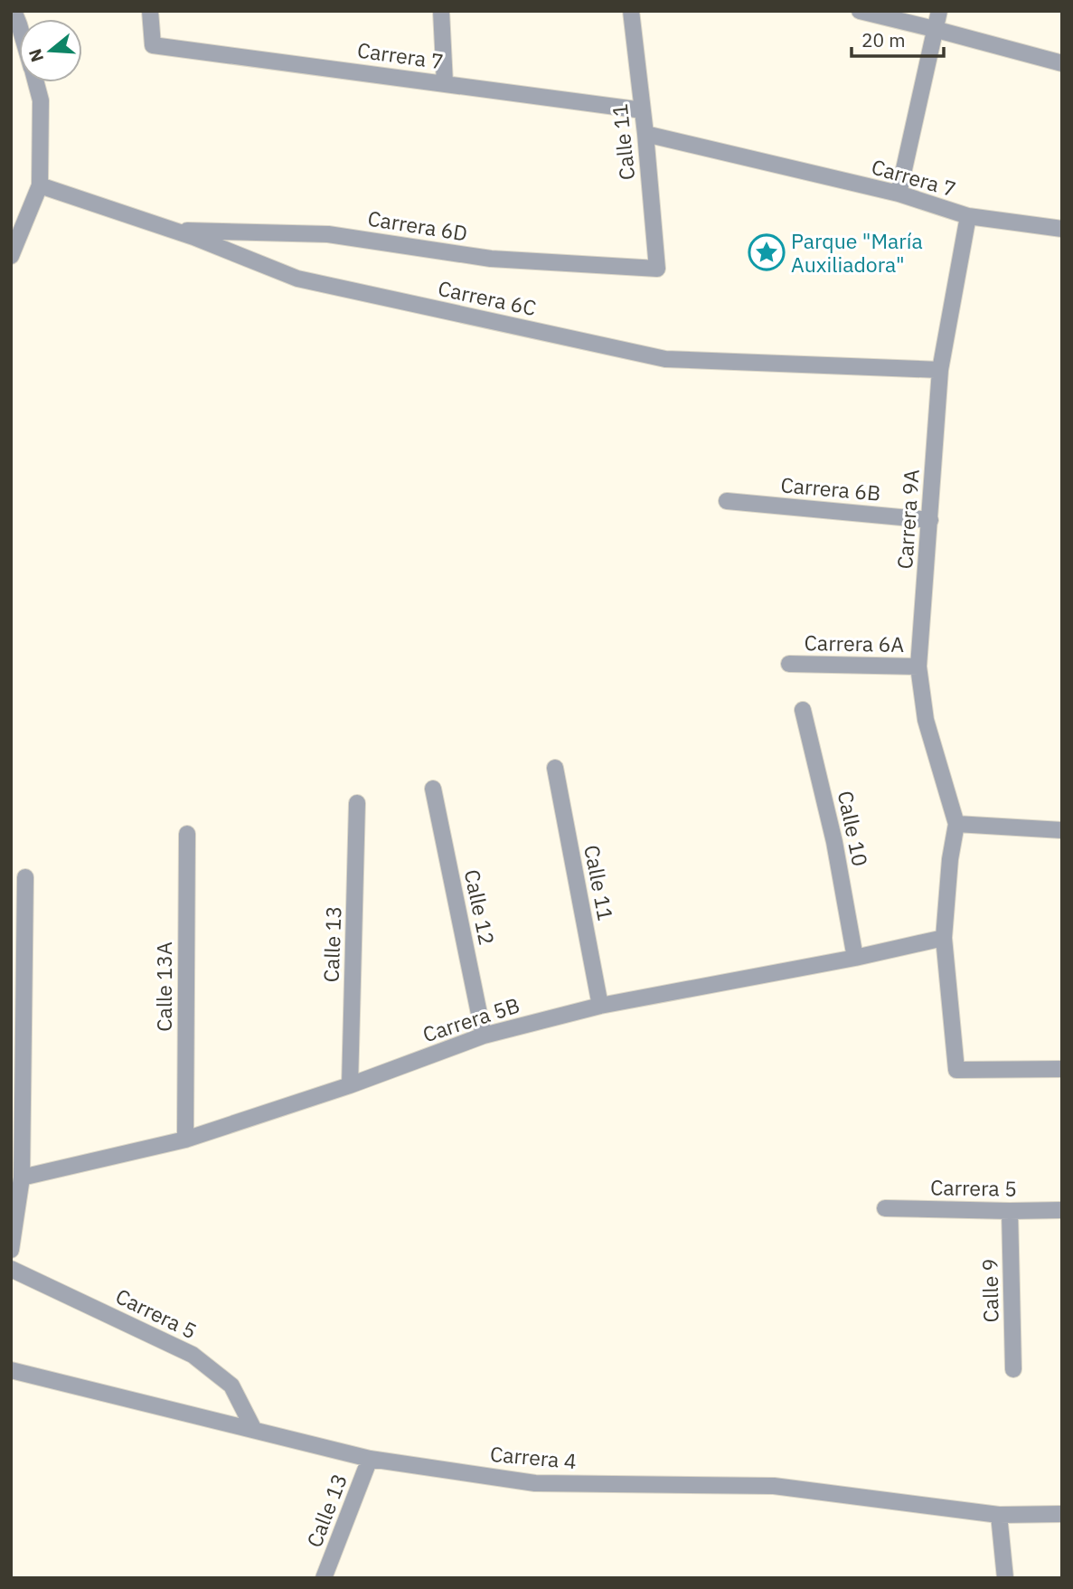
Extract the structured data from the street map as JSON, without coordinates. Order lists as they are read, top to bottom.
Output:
{
  "streets": {
    "street": [
      "Carrera 7",
      "Calle 11",
      "Carrera 6D",
      "Carrera 6C",
      "Carrera 6B",
      "Carrera 9A",
      "Carrera 6A",
      "Calle 10",
      "Calle 12",
      "Calle 13",
      "Calle 13A",
      "Carrera 5B",
      "Carrera 5",
      "Calle 9",
      "Carrera 4"
    ]
  },
  "crossings": [
    ["Carrera 7", "Calle 11"],
    ["Carrera 7", "Carrera 9A"],
    ["Calle 11", "Carrera 6D"],
    ["Calle 11", "Carrera 5B"],
    ["Carrera 6D", "Carrera 6C"],
    ["Carrera 6C", "Carrera 9A"],
    ["Carrera 6B", "Carrera 9A"],
    ["Carrera 9A", "Carrera 6A"],
    ["Calle 10", "Carrera 5B"],
    ["Calle 12", "Carrera 5B"],
    ["Calle 13", "Carrera 5B"],
    ["Calle 13", "Carrera 4"],
    ["Calle 13A", "Carrera 5B"],
    ["Carrera 5", "Calle 9"],
    ["Carrera 5", "Carrera 4"]
  ],
  "places": {
    "place": ["Parque \"María Auxiliadora\""]
  },
  "scale_bar": "20 m",
  "north": "left"
}
